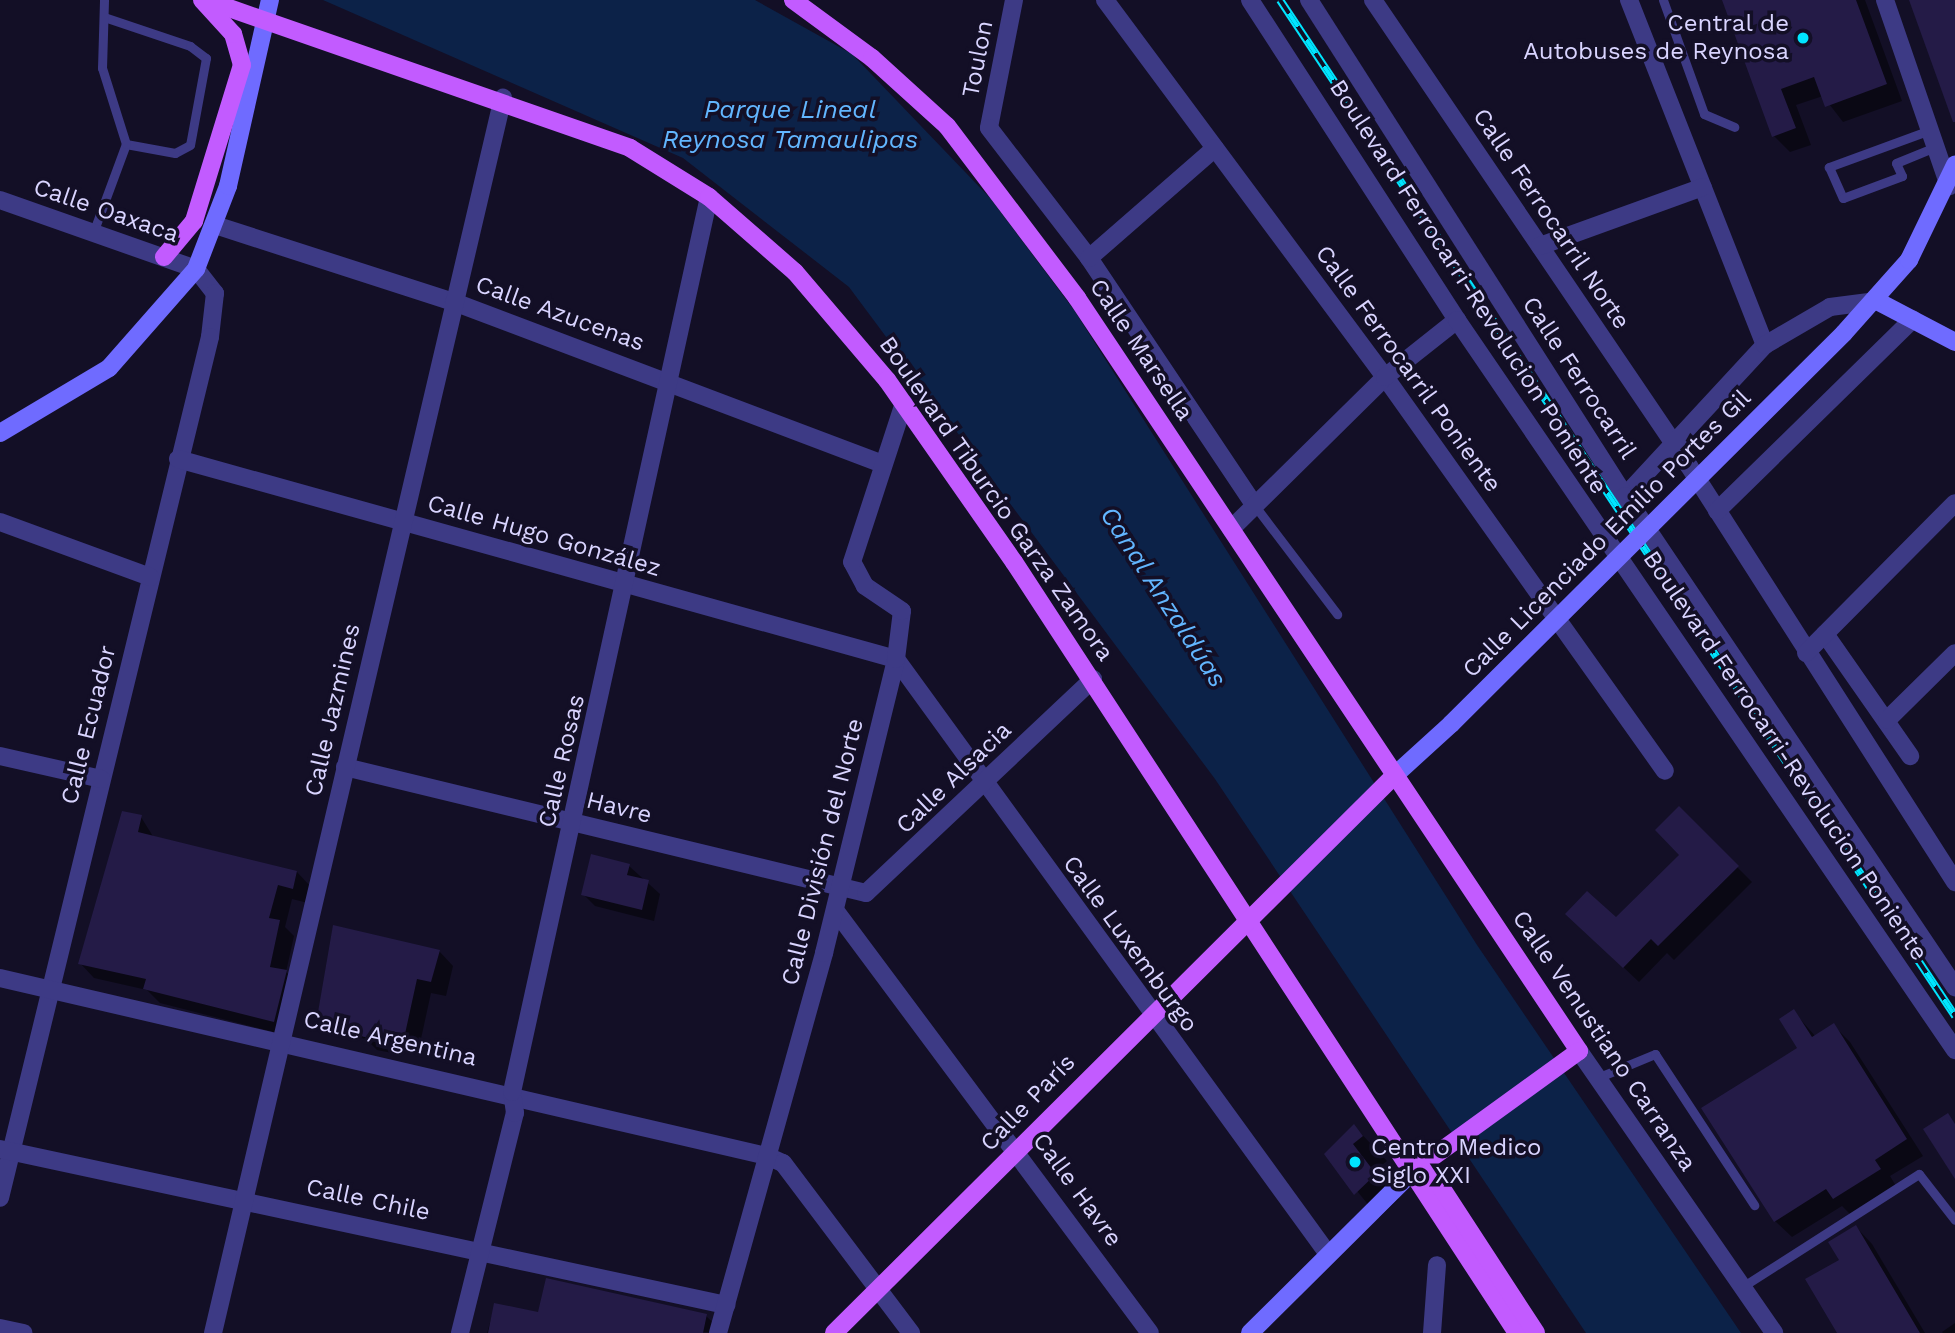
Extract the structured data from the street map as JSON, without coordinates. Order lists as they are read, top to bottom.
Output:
{
  "streets": {
    "main road": [
      "Calle Marsella",
      "Boulevard Tiburcio Garza Zamora",
      "Calle Licenciado Emilio Portes Gil",
      "Calle Venustiano Carranza",
      "Calle París"
    ],
    "street": [
      "Toulon",
      "Calle Oaxaca",
      "Calle Ferrocarril Norte",
      "Boulevard Ferrocarri-Revolucion Poniente",
      "Calle Azucenas",
      "Calle Ferrocarril Poniente",
      "Calle Ferrocarril",
      "Calle Hugo González",
      "Calle Jazmines",
      "Calle Ecuador",
      "Calle Rosas",
      "Calle Alsacia",
      "Havre",
      "Calle División del Norte",
      "Calle Luxemburgo",
      "Calle Argentina",
      "Calle Havre",
      "Calle Chile"
    ]
  },
  "crossings": [
    ["Calle Oaxaca", "Calle Ecuador"],
    ["Calle Azucenas", "Calle Jazmines"],
    ["Calle Azucenas", "Calle Rosas"],
    ["Calle Azucenas", "Calle División del Norte"],
    ["Calle Marsella", "Calle Licenciado Emilio Portes Gil"],
    ["Calle Marsella", "Calle Venustiano Carranza"],
    ["Boulevard Tiburcio Garza Zamora", "Calle Licenciado Emilio Portes Gil"],
    ["Boulevard Tiburcio Garza Zamora", "Calle Jazmines"],
    ["Boulevard Tiburcio Garza Zamora", "Calle Rosas"],
    ["Boulevard Tiburcio Garza Zamora", "Calle Alsacia"],
    ["Boulevard Tiburcio Garza Zamora", "Calle División del Norte"],
    ["Boulevard Tiburcio Garza Zamora", "Calle París"],
    ["Calle Licenciado Emilio Portes Gil", "Calle Venustiano Carranza"],
    ["Calle Licenciado Emilio Portes Gil", "Calle París"],
    ["Calle Hugo González", "Calle Jazmines"],
    ["Calle Hugo González", "Calle Ecuador"],
    ["Calle Hugo González", "Calle Rosas"],
    ["Calle Hugo González", "Calle División del Norte"],
    ["Calle Hugo González", "Calle Luxemburgo"],
    ["Calle Jazmines", "Havre"],
    ["Calle Jazmines", "Calle Argentina"],
    ["Calle Jazmines", "Calle Chile"],
    ["Calle Ecuador", "Calle Argentina"],
    ["Calle Ecuador", "Calle Chile"],
    ["Calle Rosas", "Havre"],
    ["Calle Rosas", "Calle Argentina"],
    ["Calle Rosas", "Calle Chile"],
    ["Calle Alsacia", "Havre"],
    ["Calle Alsacia", "Calle División del Norte"],
    ["Calle Alsacia", "Calle Luxemburgo"],
    ["Havre", "Calle División del Norte"],
    ["Calle División del Norte", "Calle Luxemburgo"],
    ["Calle División del Norte", "Calle Argentina"],
    ["Calle División del Norte", "Calle Havre"],
    ["Calle División del Norte", "Calle Chile"],
    ["Calle Luxemburgo", "Calle París"],
    ["Calle París", "Calle Havre"]
  ],
  "water": ["Parque Lineal Reynosa Tamaulipas", "Canal Anzaldúas"],
  "places": ["Central de Autobuses de Reynosa", "Centro Medico Siglo XXI"]
}
